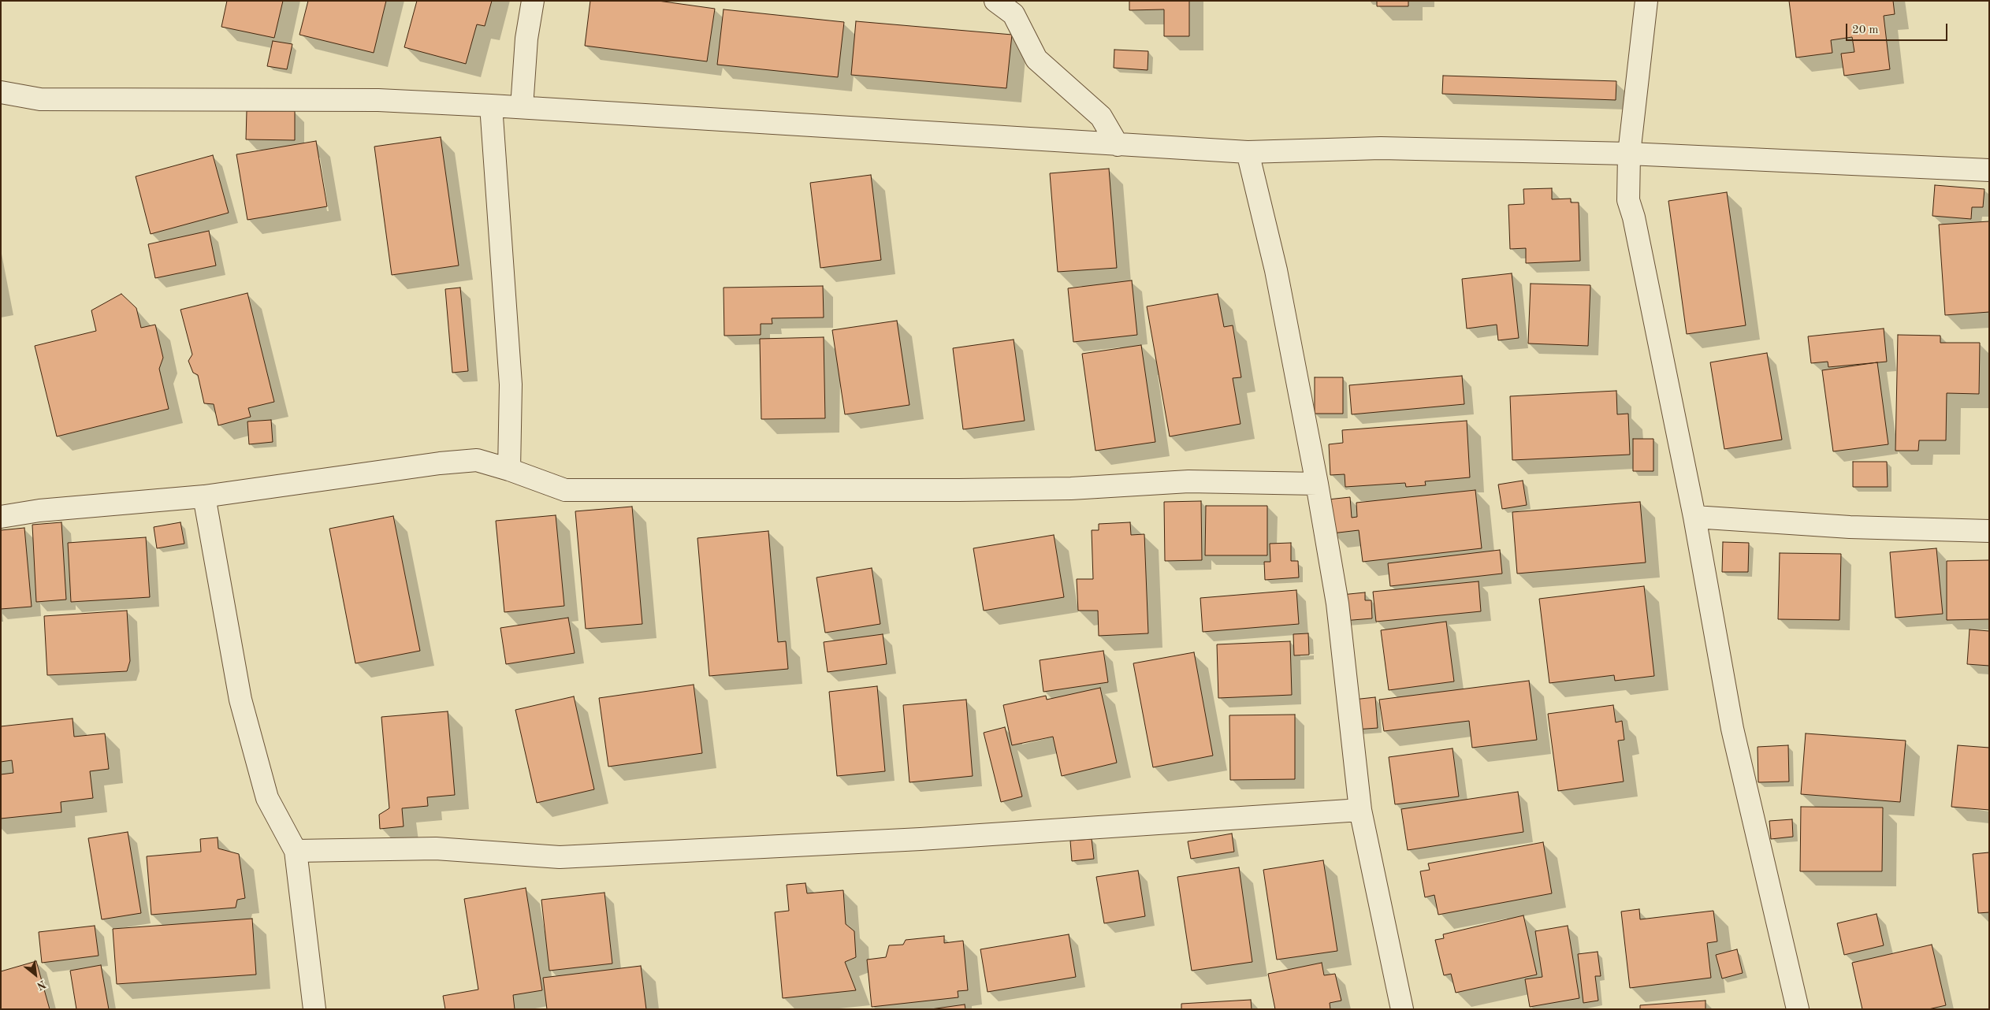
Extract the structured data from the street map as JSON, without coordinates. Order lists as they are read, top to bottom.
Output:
{
  "scale_bar": "20 m",
  "north": "bottom right"
}
